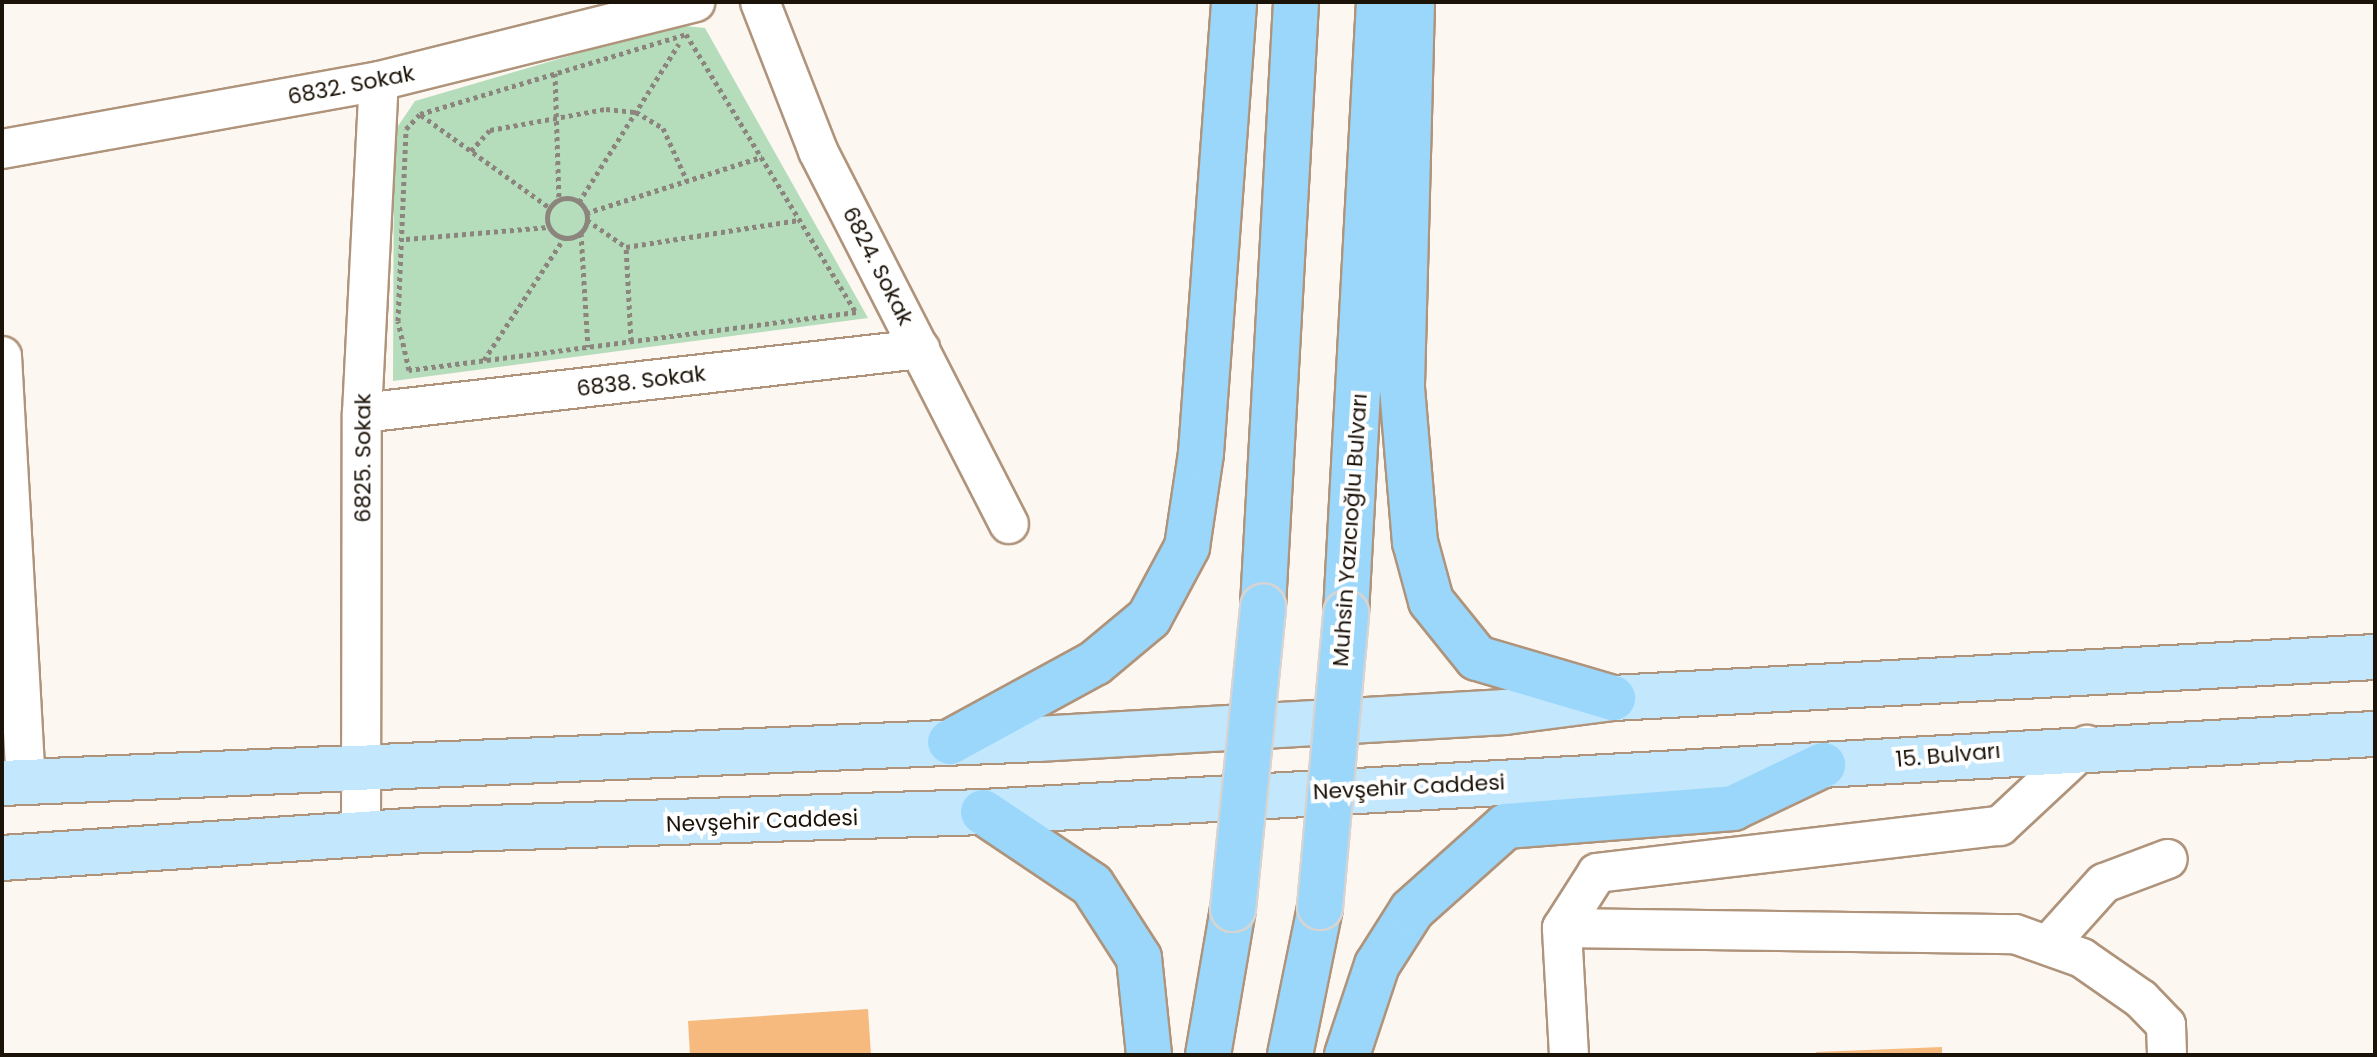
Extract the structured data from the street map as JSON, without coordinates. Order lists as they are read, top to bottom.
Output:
{
  "streets": {
    "highway": ["Muhsin Yazıcıoğlu Bulvarı"],
    "main road": ["15. Bulvarı", "Nevşehir Caddesi"],
    "street": [
      "6832. Sokak",
      "6824. Sokak",
      "6838. Sokak",
      "6825. Sokak"
    ]
  },
  "crossings": [
    ["6832. Sokak", "6825. Sokak"],
    ["6824. Sokak", "6838. Sokak"],
    ["6838. Sokak", "6825. Sokak"],
    ["6825. Sokak", "Nevşehir Caddesi"],
    ["15. Bulvarı", "Nevşehir Caddesi"]
  ]
}
